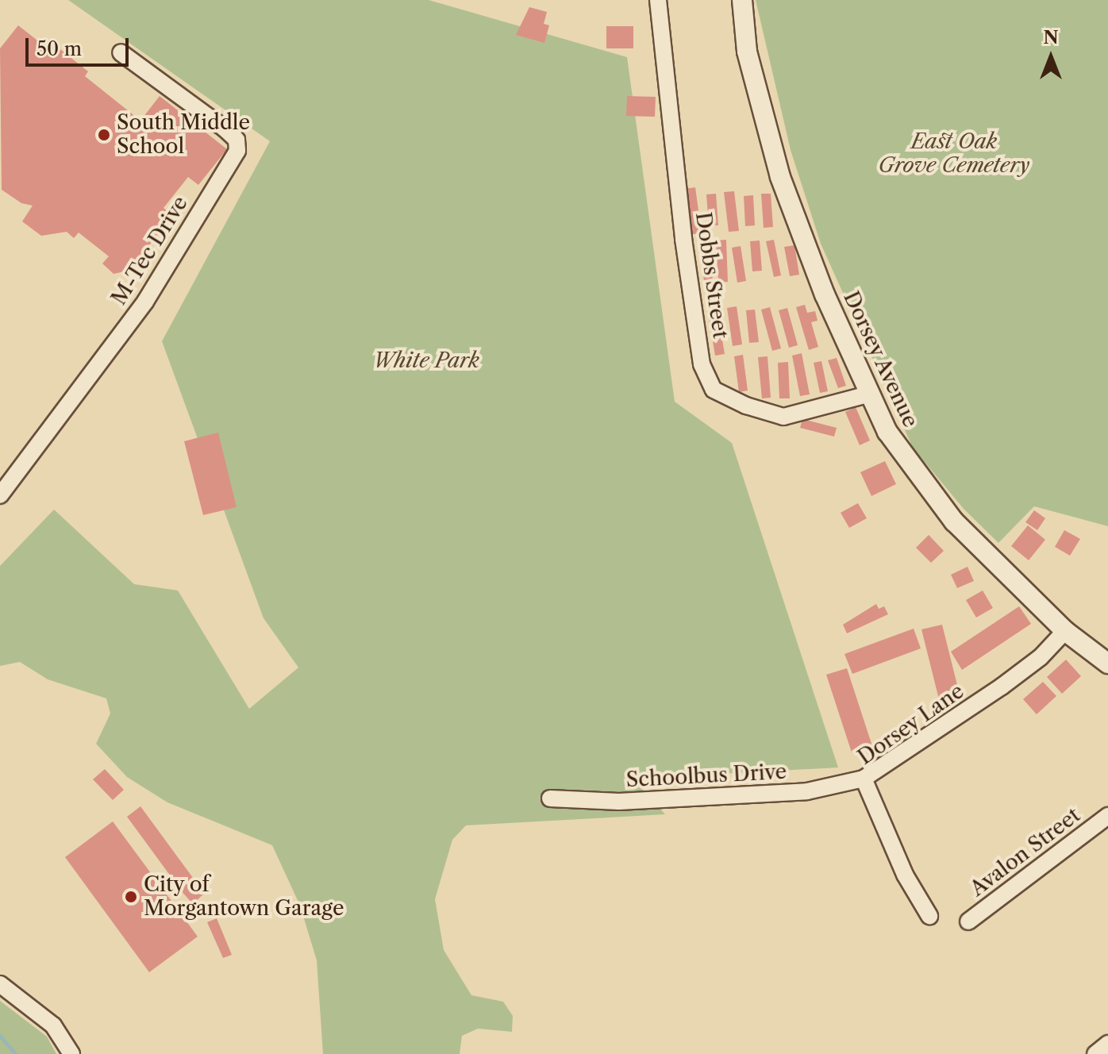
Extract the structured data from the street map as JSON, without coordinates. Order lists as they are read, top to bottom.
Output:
{
  "streets": {
    "street": [
      "M-Tec Drive",
      "Dobbs Street",
      "Dorsey Avenue",
      "Dorsey Lane",
      "Schoolbus Drive",
      "Avalon Street"
    ]
  },
  "crossings": [
    ["Dobbs Street", "Dorsey Avenue"],
    ["Dorsey Avenue", "Dorsey Lane"],
    ["Dorsey Lane", "Schoolbus Drive"]
  ],
  "parks": ["East Oak Grove Cemetery", "White Park"],
  "places": ["South Middle School", "City of Morgantown Garage"],
  "scale_bar": "50 m",
  "north": "top"
}
